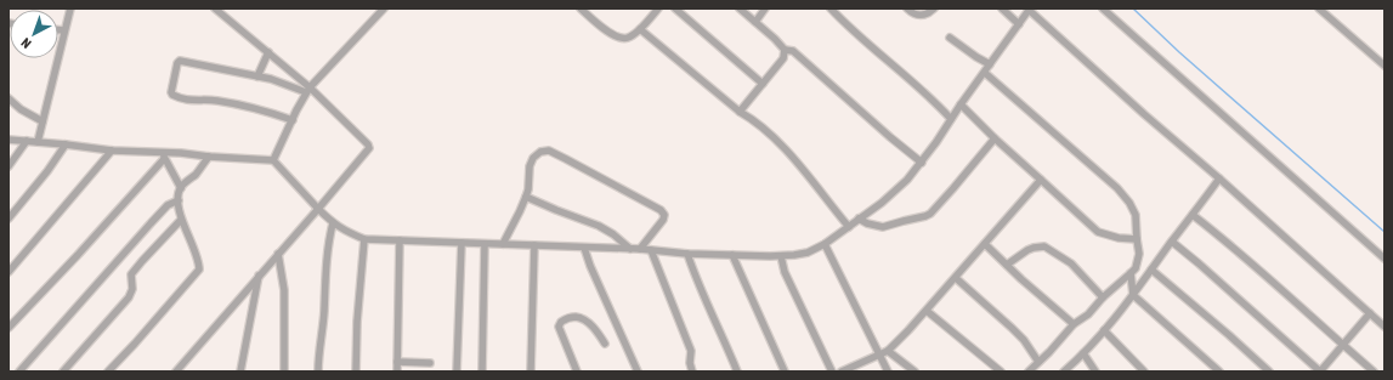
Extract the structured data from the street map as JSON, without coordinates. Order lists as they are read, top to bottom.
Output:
{
  "north": "bottom left"
}
